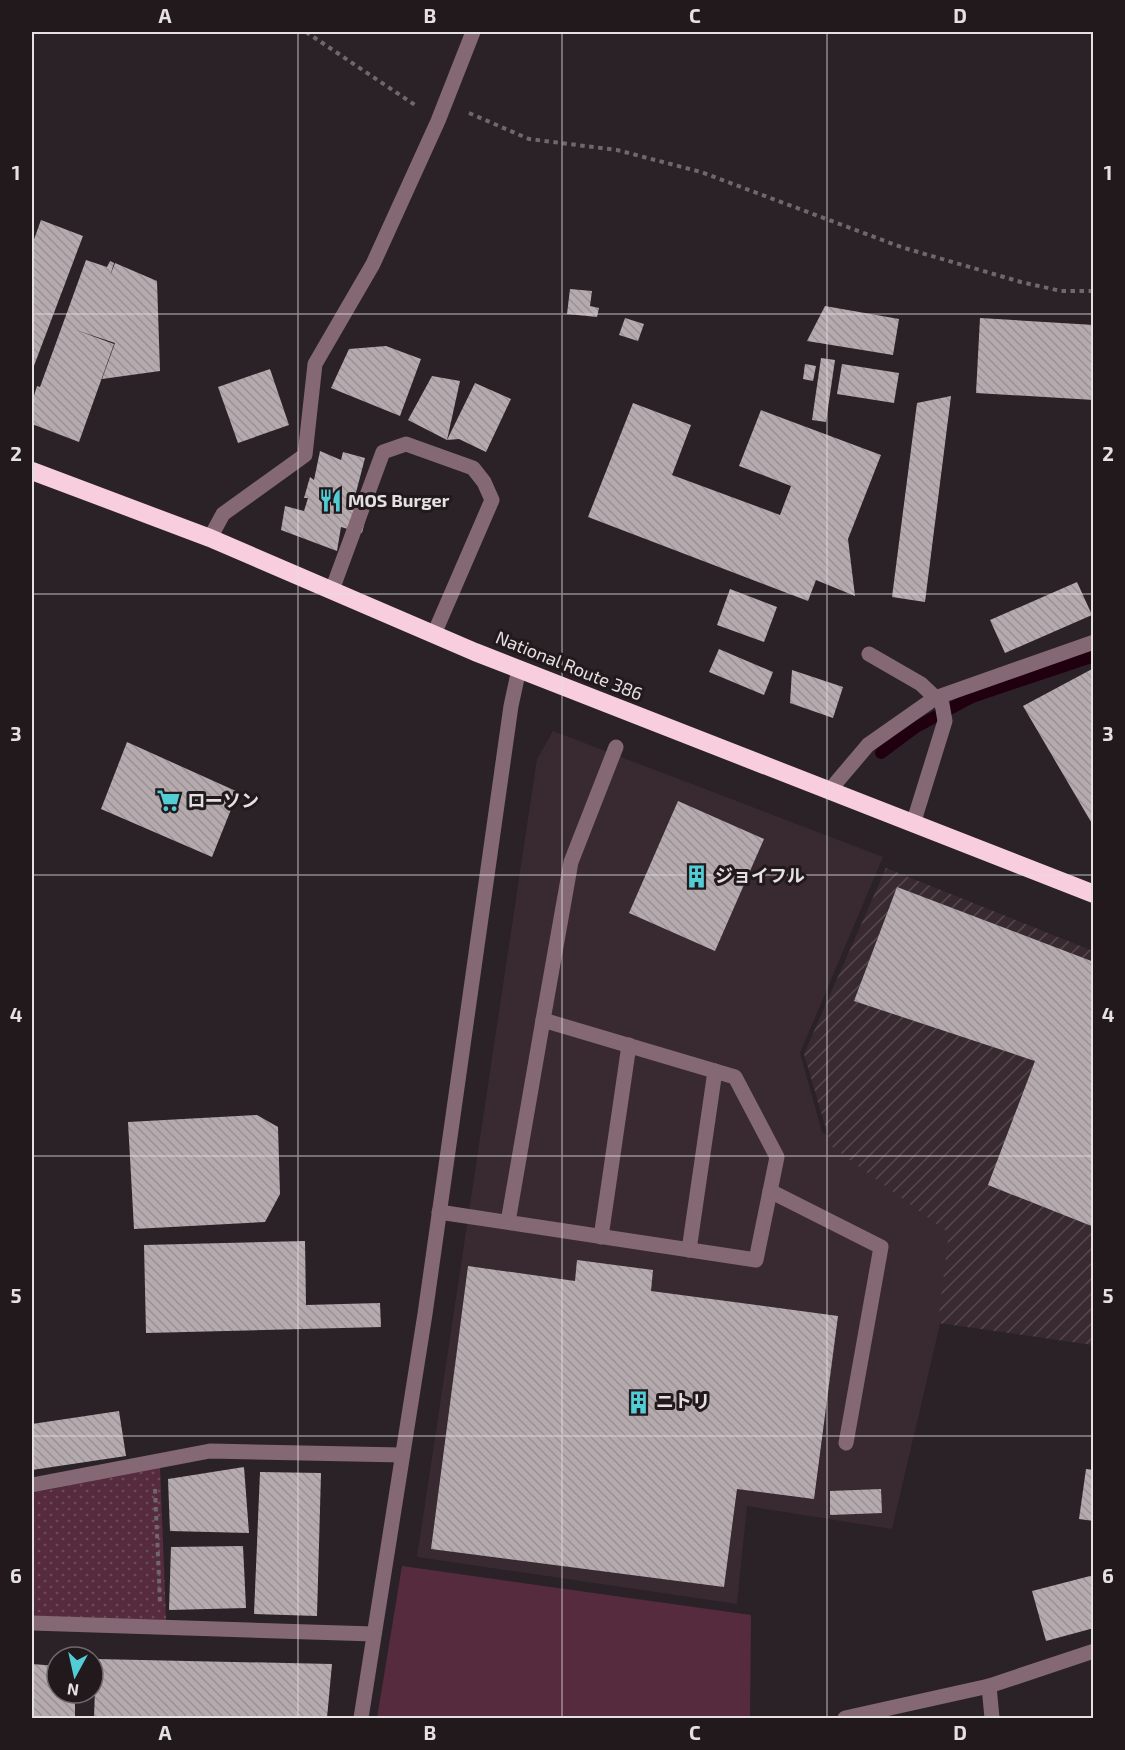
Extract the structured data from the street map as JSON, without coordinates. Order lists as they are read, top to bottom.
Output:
{
  "streets": {
    "highway": ["National Route 386"]
  },
  "places": {
    "restaurant": ["MOS Burger"],
    "supermarket": ["ローソン"],
    "building": ["ジョイフル", "ニトリ"]
  },
  "north": "bottom",
  "grid": {
    "columns": [
      "A",
      "B",
      "C",
      "D"
    ],
    "rows": [
      "1",
      "2",
      "3",
      "4",
      "5",
      "6"
    ]
  }
}
